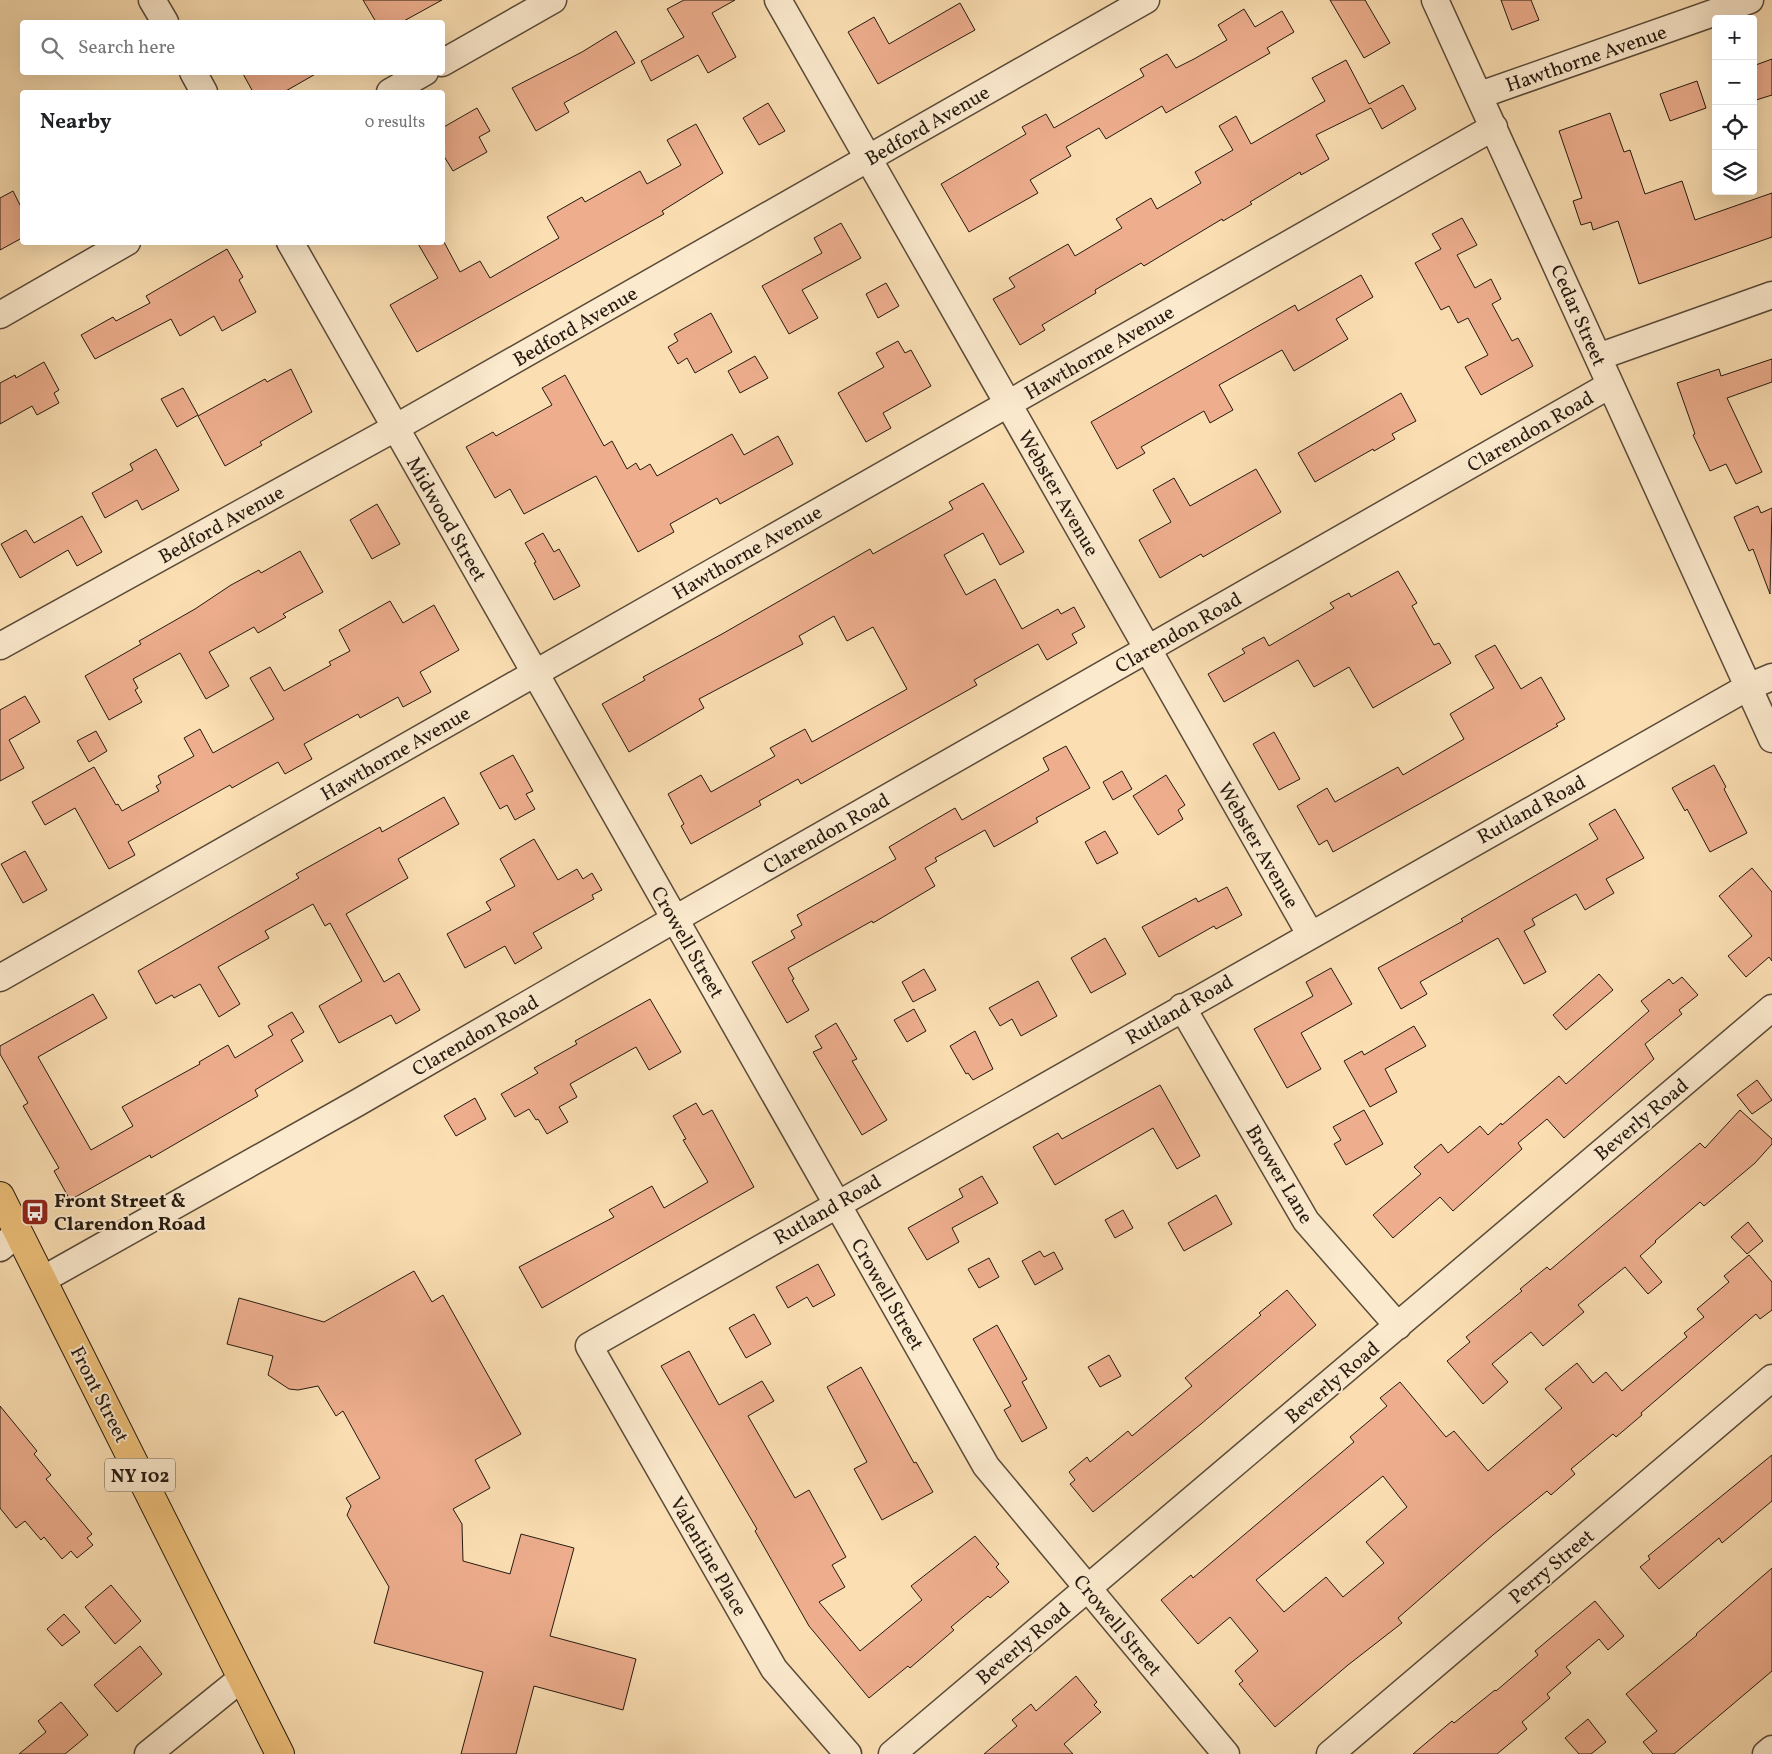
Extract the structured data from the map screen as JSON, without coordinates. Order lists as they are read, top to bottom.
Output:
{
  "streets": {
    "main road": ["Front Street", "NY 102"],
    "street": [
      "Hawthorne Avenue",
      "Bedford Avenue",
      "Cedar Street",
      "Clarendon Road",
      "Webster Avenue",
      "Midwood Street",
      "Rutland Road",
      "Crowell Street",
      "Beverly Road",
      "Brower Lane",
      "Valentine Place",
      "Perry Street"
    ]
  },
  "crossings": [
    ["Hawthorne Avenue", "Cedar Street"],
    ["Hawthorne Avenue", "Webster Avenue"],
    ["Hawthorne Avenue", "Midwood Street"],
    ["Bedford Avenue", "Webster Avenue"],
    ["Bedford Avenue", "Midwood Street"],
    ["Cedar Street", "Clarendon Road"],
    ["Cedar Street", "Rutland Road"],
    ["Clarendon Road", "Webster Avenue"],
    ["Clarendon Road", "Crowell Street"],
    ["Clarendon Road", "Front Street"],
    ["Webster Avenue", "Rutland Road"],
    ["Midwood Street", "Crowell Street"],
    ["Rutland Road", "Crowell Street"],
    ["Rutland Road", "Brower Lane"],
    ["Rutland Road", "Valentine Place"],
    ["Crowell Street", "Beverly Road"],
    ["Beverly Road", "Brower Lane"]
  ],
  "places": {
    "bus stop": ["Front Street & Clarendon Road"]
  },
  "page": {
    "map_buttons": ["+", "−"],
    "search": "Search here",
    "heading": ["Nearby", "0 results"]
  }
}
